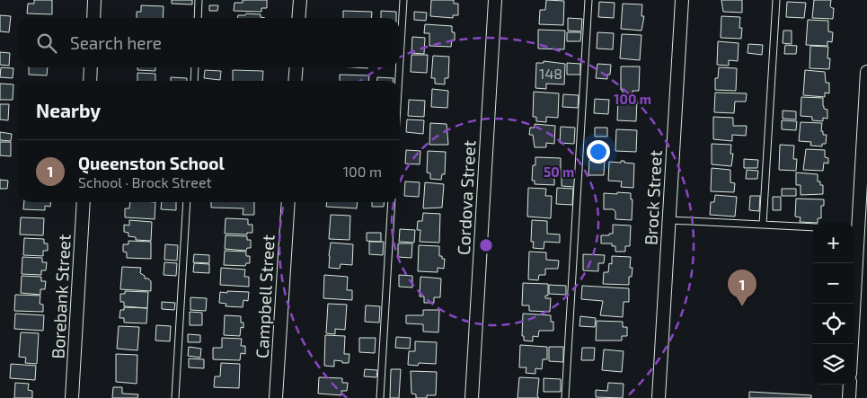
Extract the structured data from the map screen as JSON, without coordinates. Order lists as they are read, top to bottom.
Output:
{
  "streets": {
    "street": [
      "Cordova Street",
      "Brock Street",
      "Borebank Street",
      "Campbell Street"
    ]
  },
  "house_numbers": ["148"],
  "page": {
    "search": "Search here",
    "heading": "Nearby",
    "list": [
      {
        "mark": "1",
        "name": "Queenston School",
        "note": "School · Brock Street",
        "value": "100 m"
      }
    ],
    "map_buttons": ["+", "−"],
    "pins": "1"
  },
  "rings": ["100 m", "50 m"]
}
